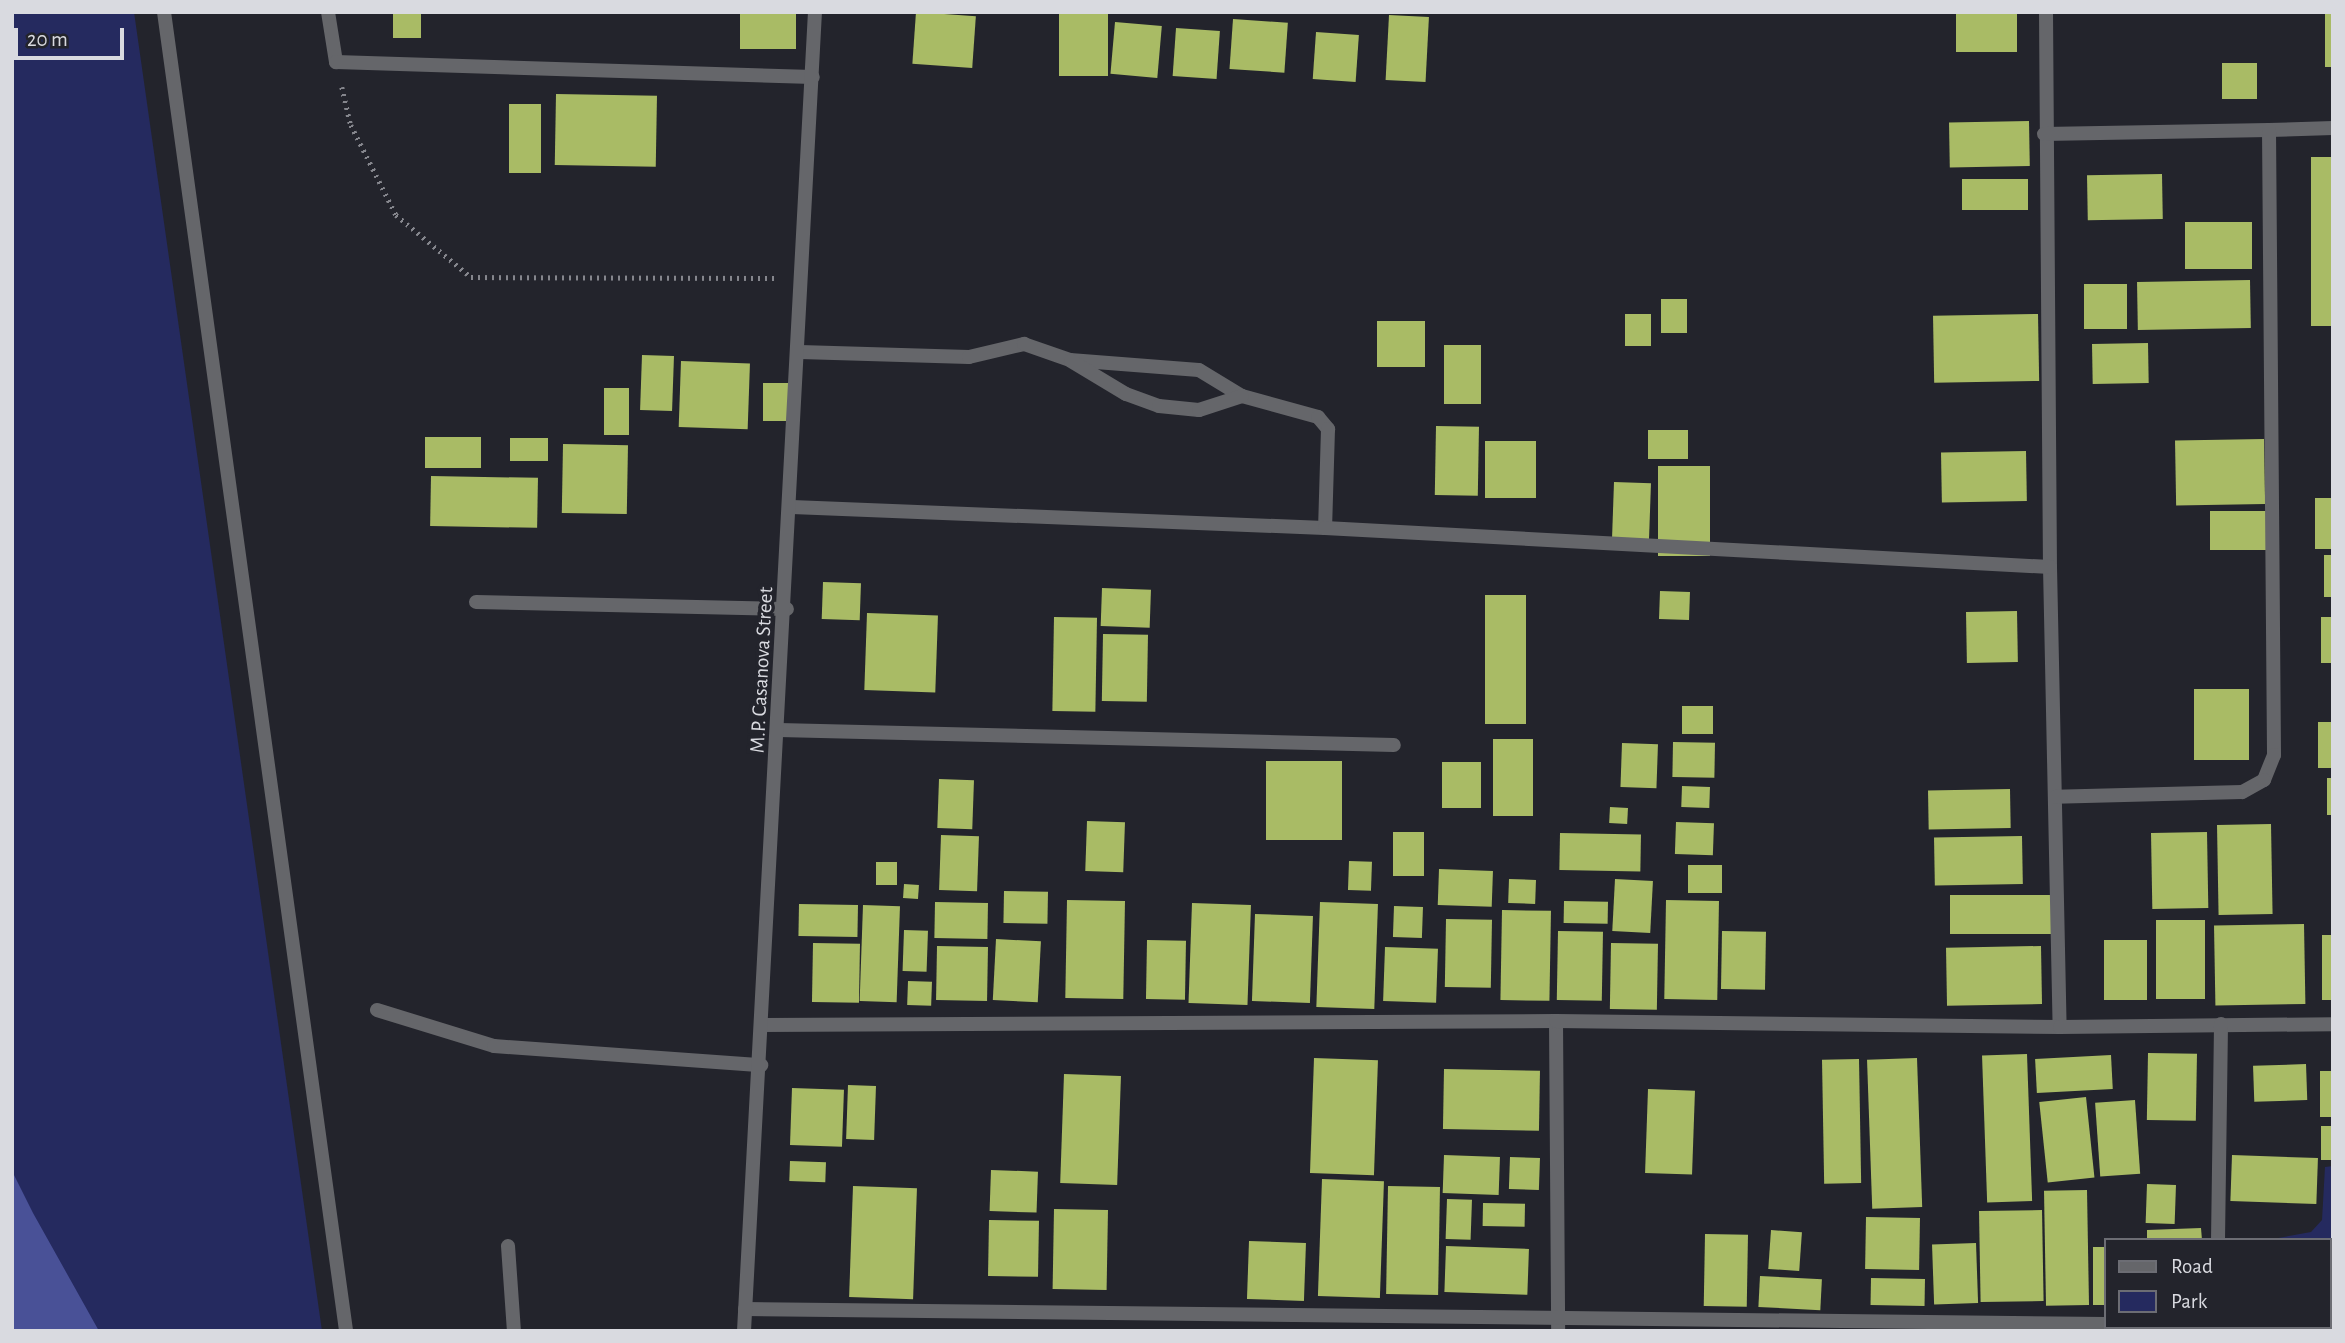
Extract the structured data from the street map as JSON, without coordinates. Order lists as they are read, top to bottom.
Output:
{
  "streets": {
    "street": ["M.P. Casanova Street"]
  },
  "legend": ["Road", "Park"],
  "scale_bar": "20 m"
}
